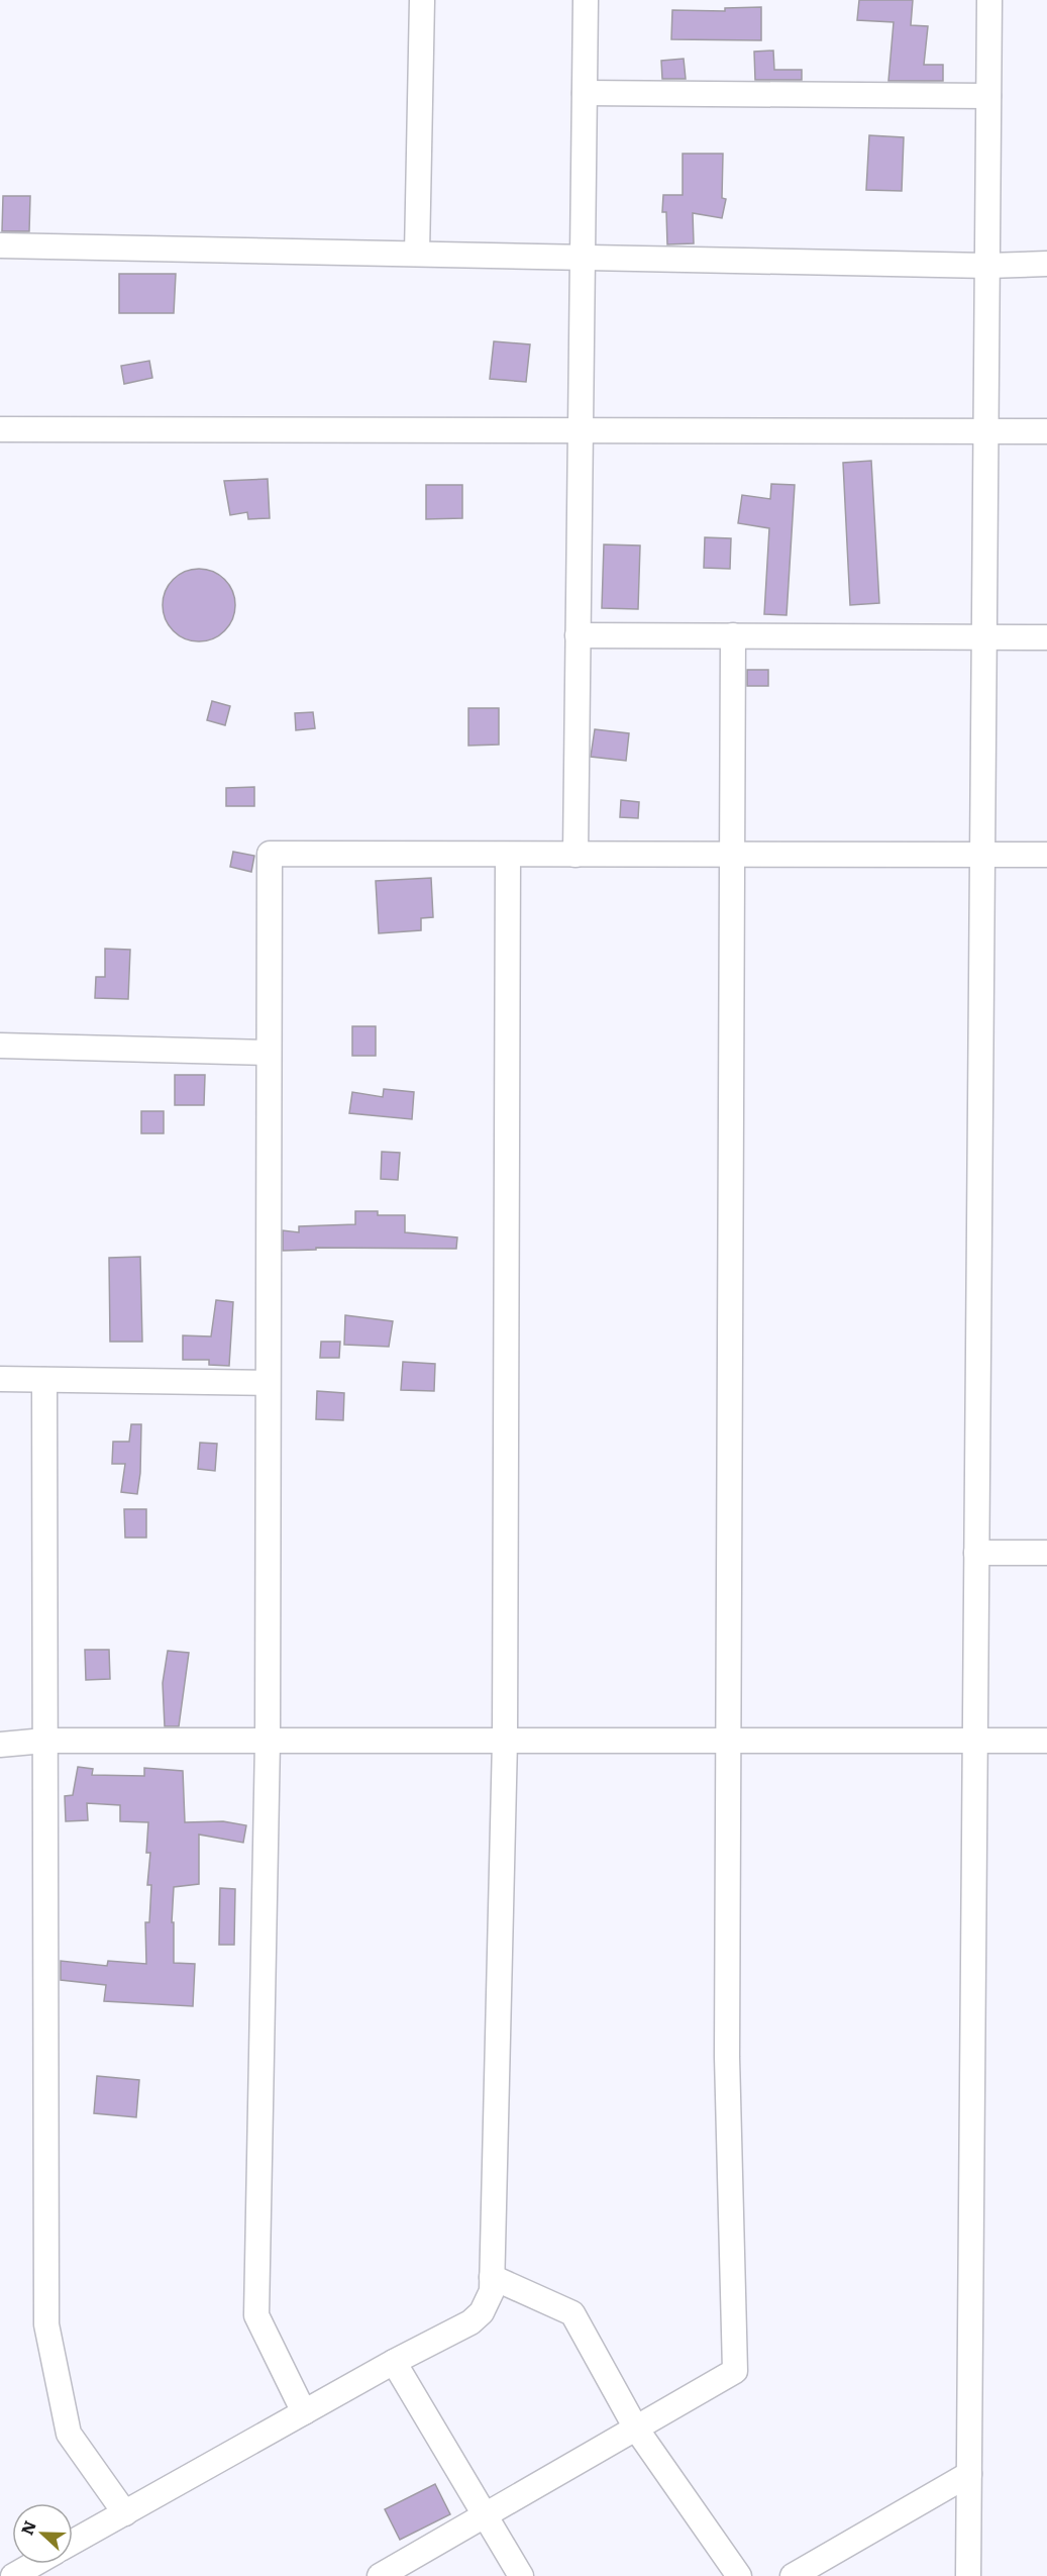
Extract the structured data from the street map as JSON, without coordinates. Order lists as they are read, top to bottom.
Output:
{
  "north": "left"
}
